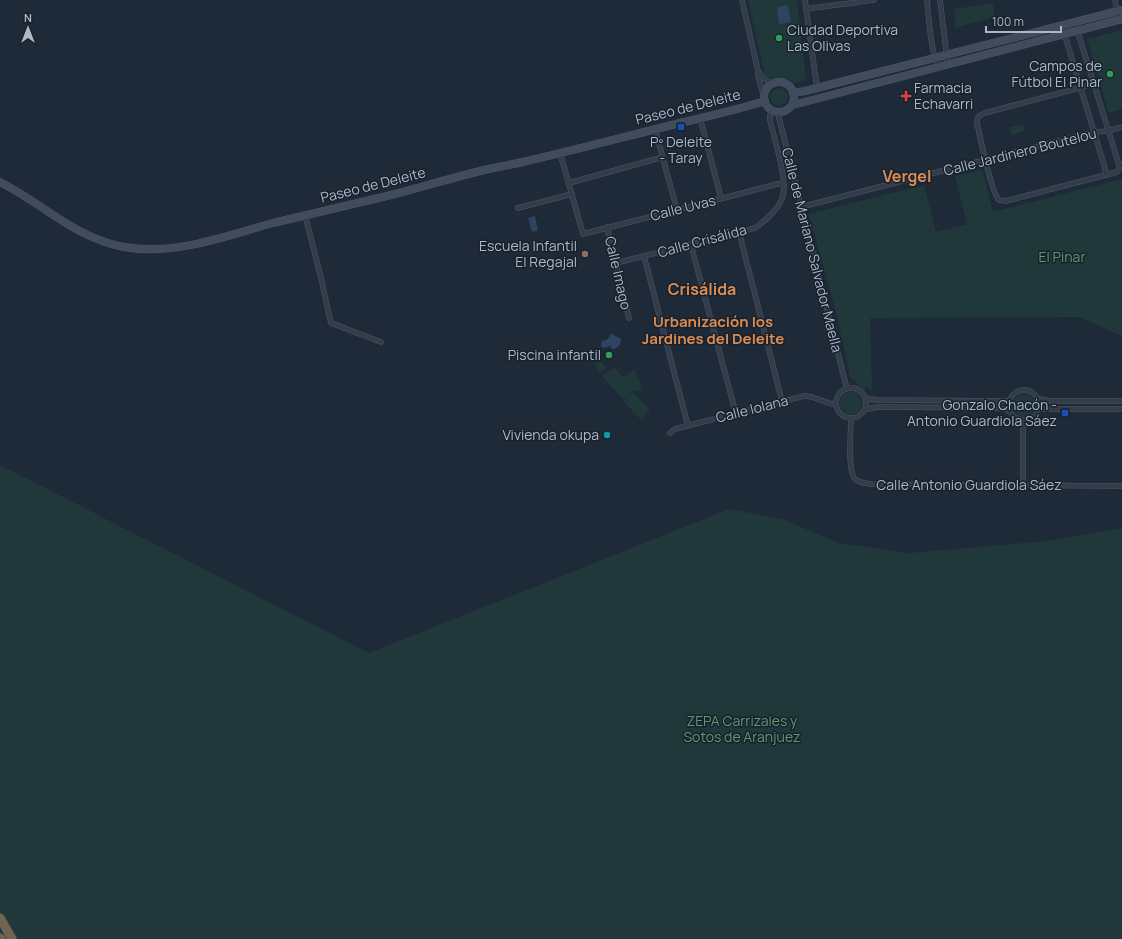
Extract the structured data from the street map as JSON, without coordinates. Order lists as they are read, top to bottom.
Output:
{
  "streets": {
    "main road": ["Paseo de Deleite"],
    "street": [
      "Calle Jardinero Boutelou",
      "Calle Uvas",
      "Calle Crisálida",
      "Calle de Mariano Salvador Maella",
      "Calle Imago",
      "Calle Iolana",
      "Calle Antonio Guardiola Sáez"
    ]
  },
  "crossings": [
    ["Paseo de Deleite", "Calle Crisálida"],
    ["Paseo de Deleite", "Calle de Mariano Salvador Maella"],
    ["Calle Jardinero Boutelou", "Calle de Mariano Salvador Maella"],
    ["Calle Uvas", "Calle Crisálida"],
    ["Calle Uvas", "Calle Imago"],
    ["Calle Crisálida", "Calle de Mariano Salvador Maella"],
    ["Calle Crisálida", "Calle Imago"],
    ["Calle de Mariano Salvador Maella", "Calle Iolana"],
    ["Calle de Mariano Salvador Maella", "Calle Antonio Guardiola Sáez"],
    ["Calle Iolana", "Calle Antonio Guardiola Sáez"]
  ],
  "districts": ["Vergel", "Crisálida", "Urbanización los Jardines del Deleite"],
  "parks": ["El Pinar", "ZEPA Carrizales y Sotos de Aranjuez"],
  "places": {
    "other": [
      "Ciudad Deportiva Las Olivas",
      "Campos de Fútbol El Pinar",
      "Escuela Infantil El Regajal",
      "Piscina infantil",
      "Vivienda okupa"
    ],
    "health": ["Farmacia Echavarri"],
    "transit": ["Pº Deleite - Taray", "Gonzalo Chacón - Antonio Guardiola Sáez"]
  },
  "scale_bar": "100 m",
  "north": "top"
}
